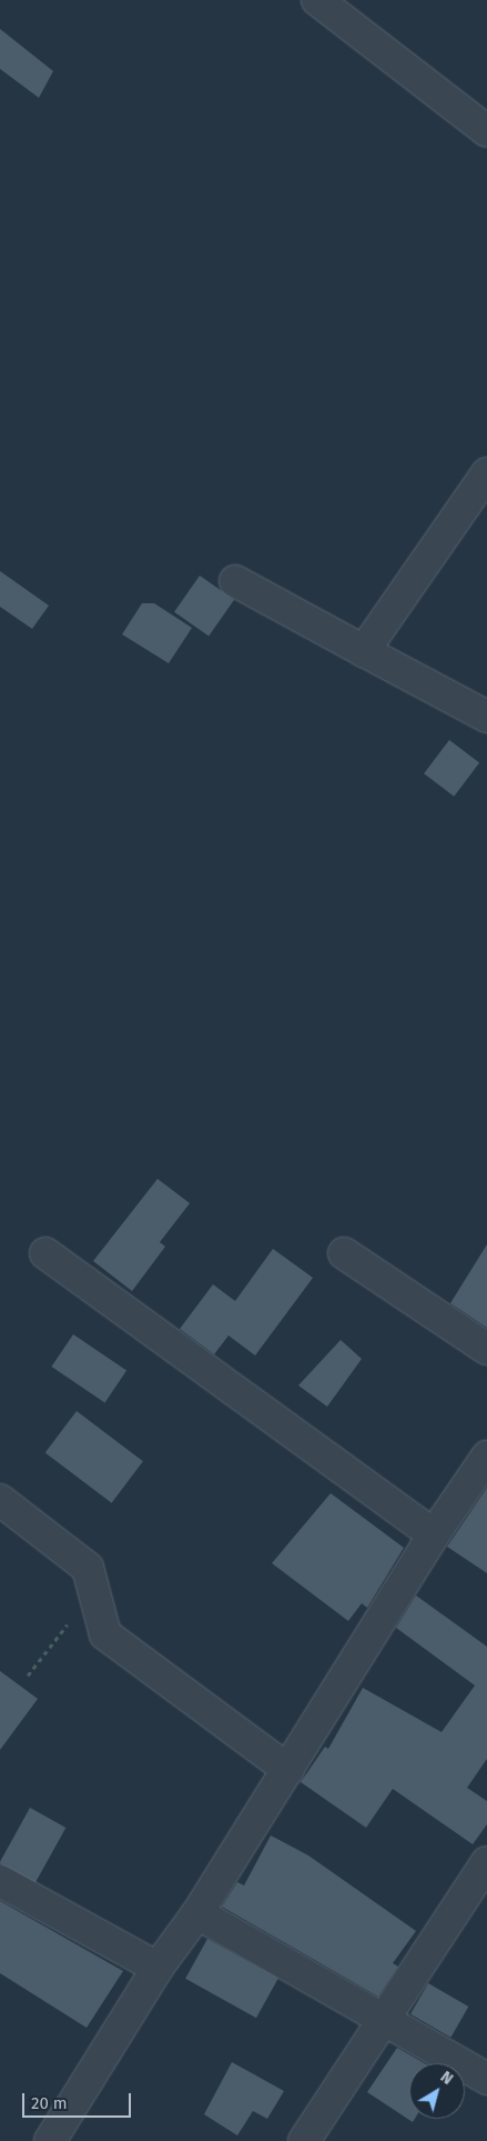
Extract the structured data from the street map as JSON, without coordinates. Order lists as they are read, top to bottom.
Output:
{
  "scale_bar": "20 m",
  "north": "top right"
}
